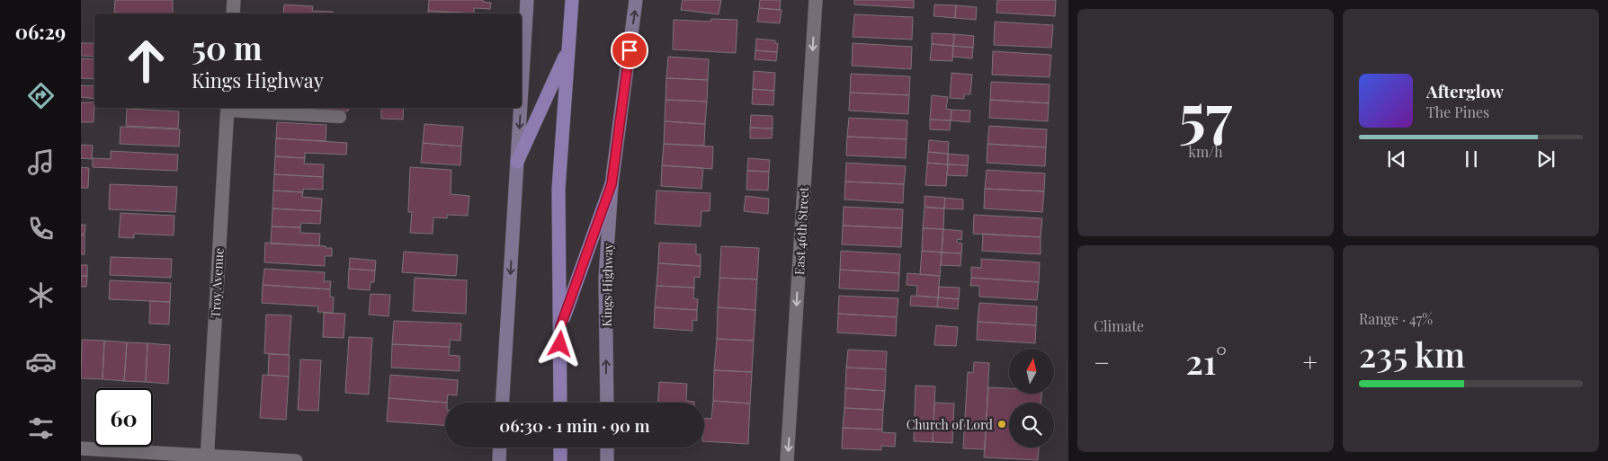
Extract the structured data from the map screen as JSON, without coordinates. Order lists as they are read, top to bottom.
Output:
{
  "streets": {
    "street": ["East 46th Street", "Troy Avenue", "Kings Highway"]
  },
  "one_way": ["East 46th Street"],
  "places": ["Church of Lord"],
  "north": "top",
  "page": {
    "tabs": "06:29",
    "tile": [
      ["57", "km/h"],
      "Climate",
      ["Range · 47%", "235 km"]
    ],
    "turn": ["50 m", "Kings Highway"],
    "song": ["Afterglow", "The Pines"],
    "heat": ["−", "21°", "+"],
    "limit": "60",
    "trip": "06:30 · 1 min · 90 m"
  }
}
